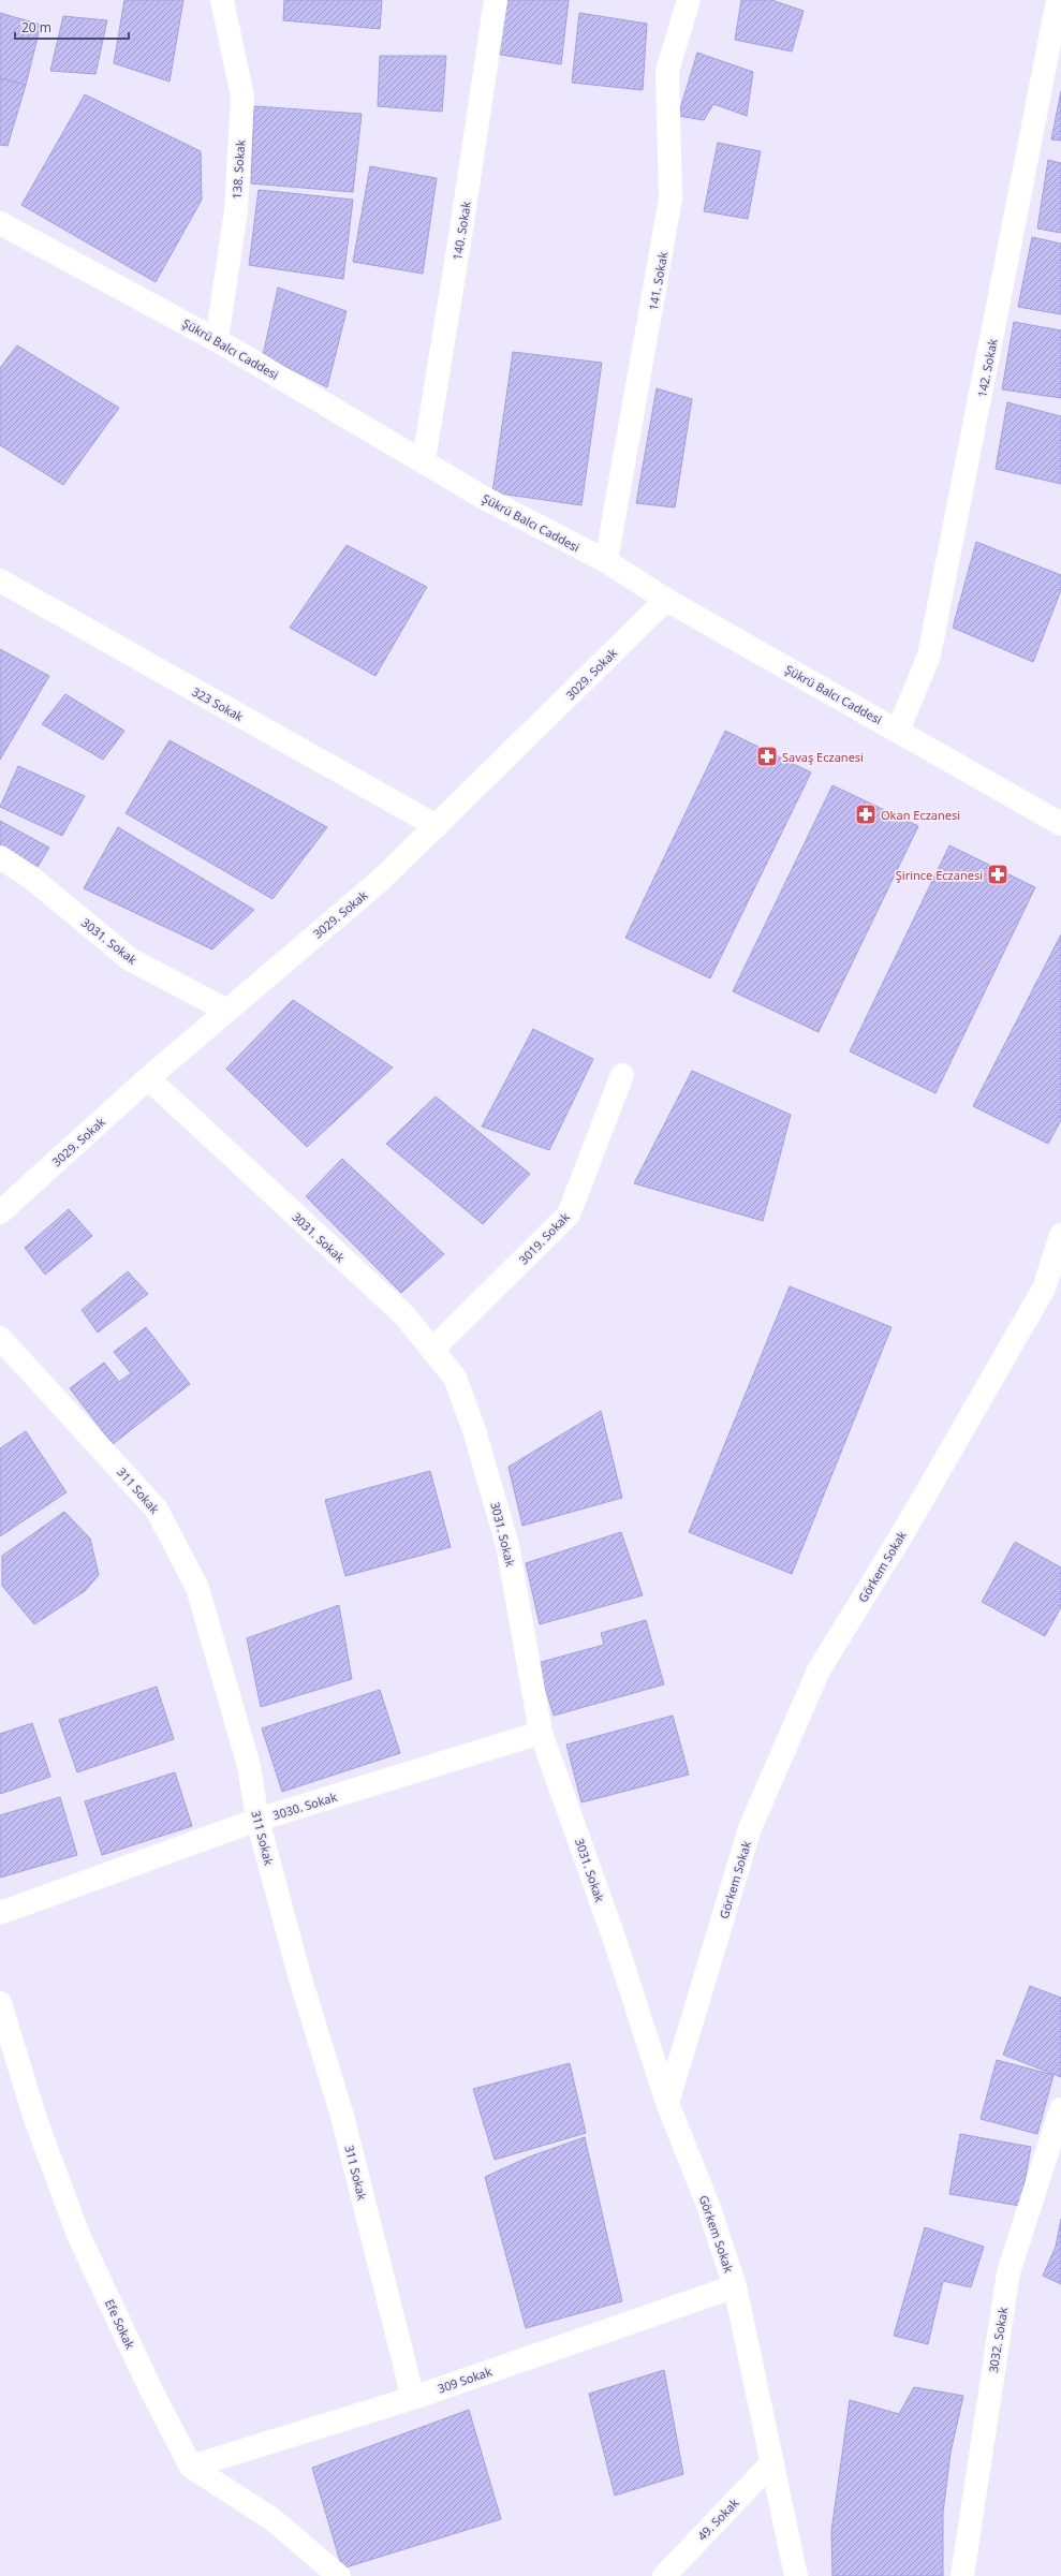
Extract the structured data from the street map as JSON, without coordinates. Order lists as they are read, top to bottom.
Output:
{
  "streets": {
    "street": [
      "138. Sokak",
      "140. Sokak",
      "141. Sokak",
      "Şükrü Balcı Caddesi",
      "142. Sokak",
      "3029. Sokak",
      "323 Sokak",
      "3031. Sokak",
      "3019. Sokak",
      "311 Sokak",
      "Görkem Sokak",
      "3030. Sokak",
      "Efe Sokak",
      "3032. Sokak",
      "309 Sokak",
      "49. Sokak"
    ]
  },
  "crossings": [
    ["138. Sokak", "Şükrü Balcı Caddesi"],
    ["140. Sokak", "Şükrü Balcı Caddesi"],
    ["141. Sokak", "Şükrü Balcı Caddesi"],
    ["Şükrü Balcı Caddesi", "142. Sokak"],
    ["Şükrü Balcı Caddesi", "3029. Sokak"],
    ["3029. Sokak", "323 Sokak"],
    ["3029. Sokak", "3031. Sokak"],
    ["3031. Sokak", "3019. Sokak"],
    ["3031. Sokak", "Görkem Sokak"],
    ["3031. Sokak", "3030. Sokak"],
    ["311 Sokak", "3030. Sokak"],
    ["311 Sokak", "309 Sokak"],
    ["Görkem Sokak", "309 Sokak"],
    ["Görkem Sokak", "49. Sokak"],
    ["Efe Sokak", "309 Sokak"]
  ],
  "places": {
    "pharmacy": ["Savaş Eczanesi", "Okan Eczanesi", "Şirince Eczanesi"]
  },
  "scale_bar": "20 m"
}
